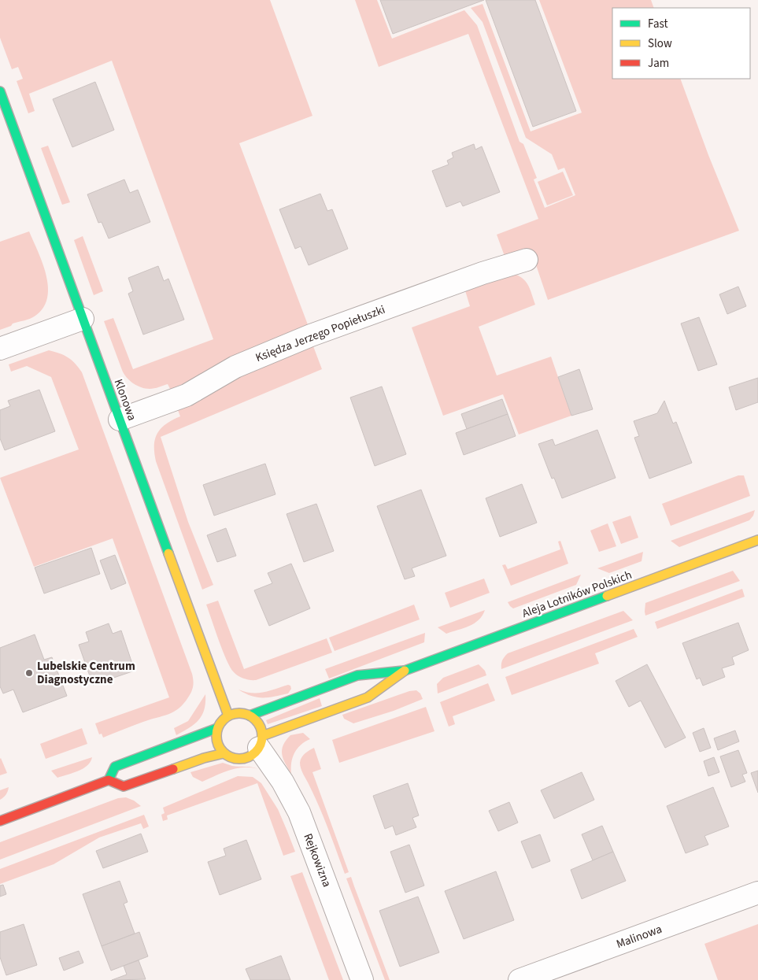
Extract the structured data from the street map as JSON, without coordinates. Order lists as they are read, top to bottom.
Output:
{
  "streets": {
    "street": [
      "Księdza Jerzego Popiełuszki",
      "Klonowa",
      "Aleja Lotników Polskich",
      "Rejkowizna",
      "Malinowa"
    ]
  },
  "crossings": [
    ["Księdza Jerzego Popiełuszki", "Klonowa"],
    ["Klonowa", "Aleja Lotników Polskich"],
    ["Klonowa", "Rejkowizna"],
    ["Aleja Lotników Polskich", "Rejkowizna"]
  ],
  "places": ["Lubelskie Centrum Diagnostyczne"],
  "legend": ["Fast", "Slow", "Jam"]
}
